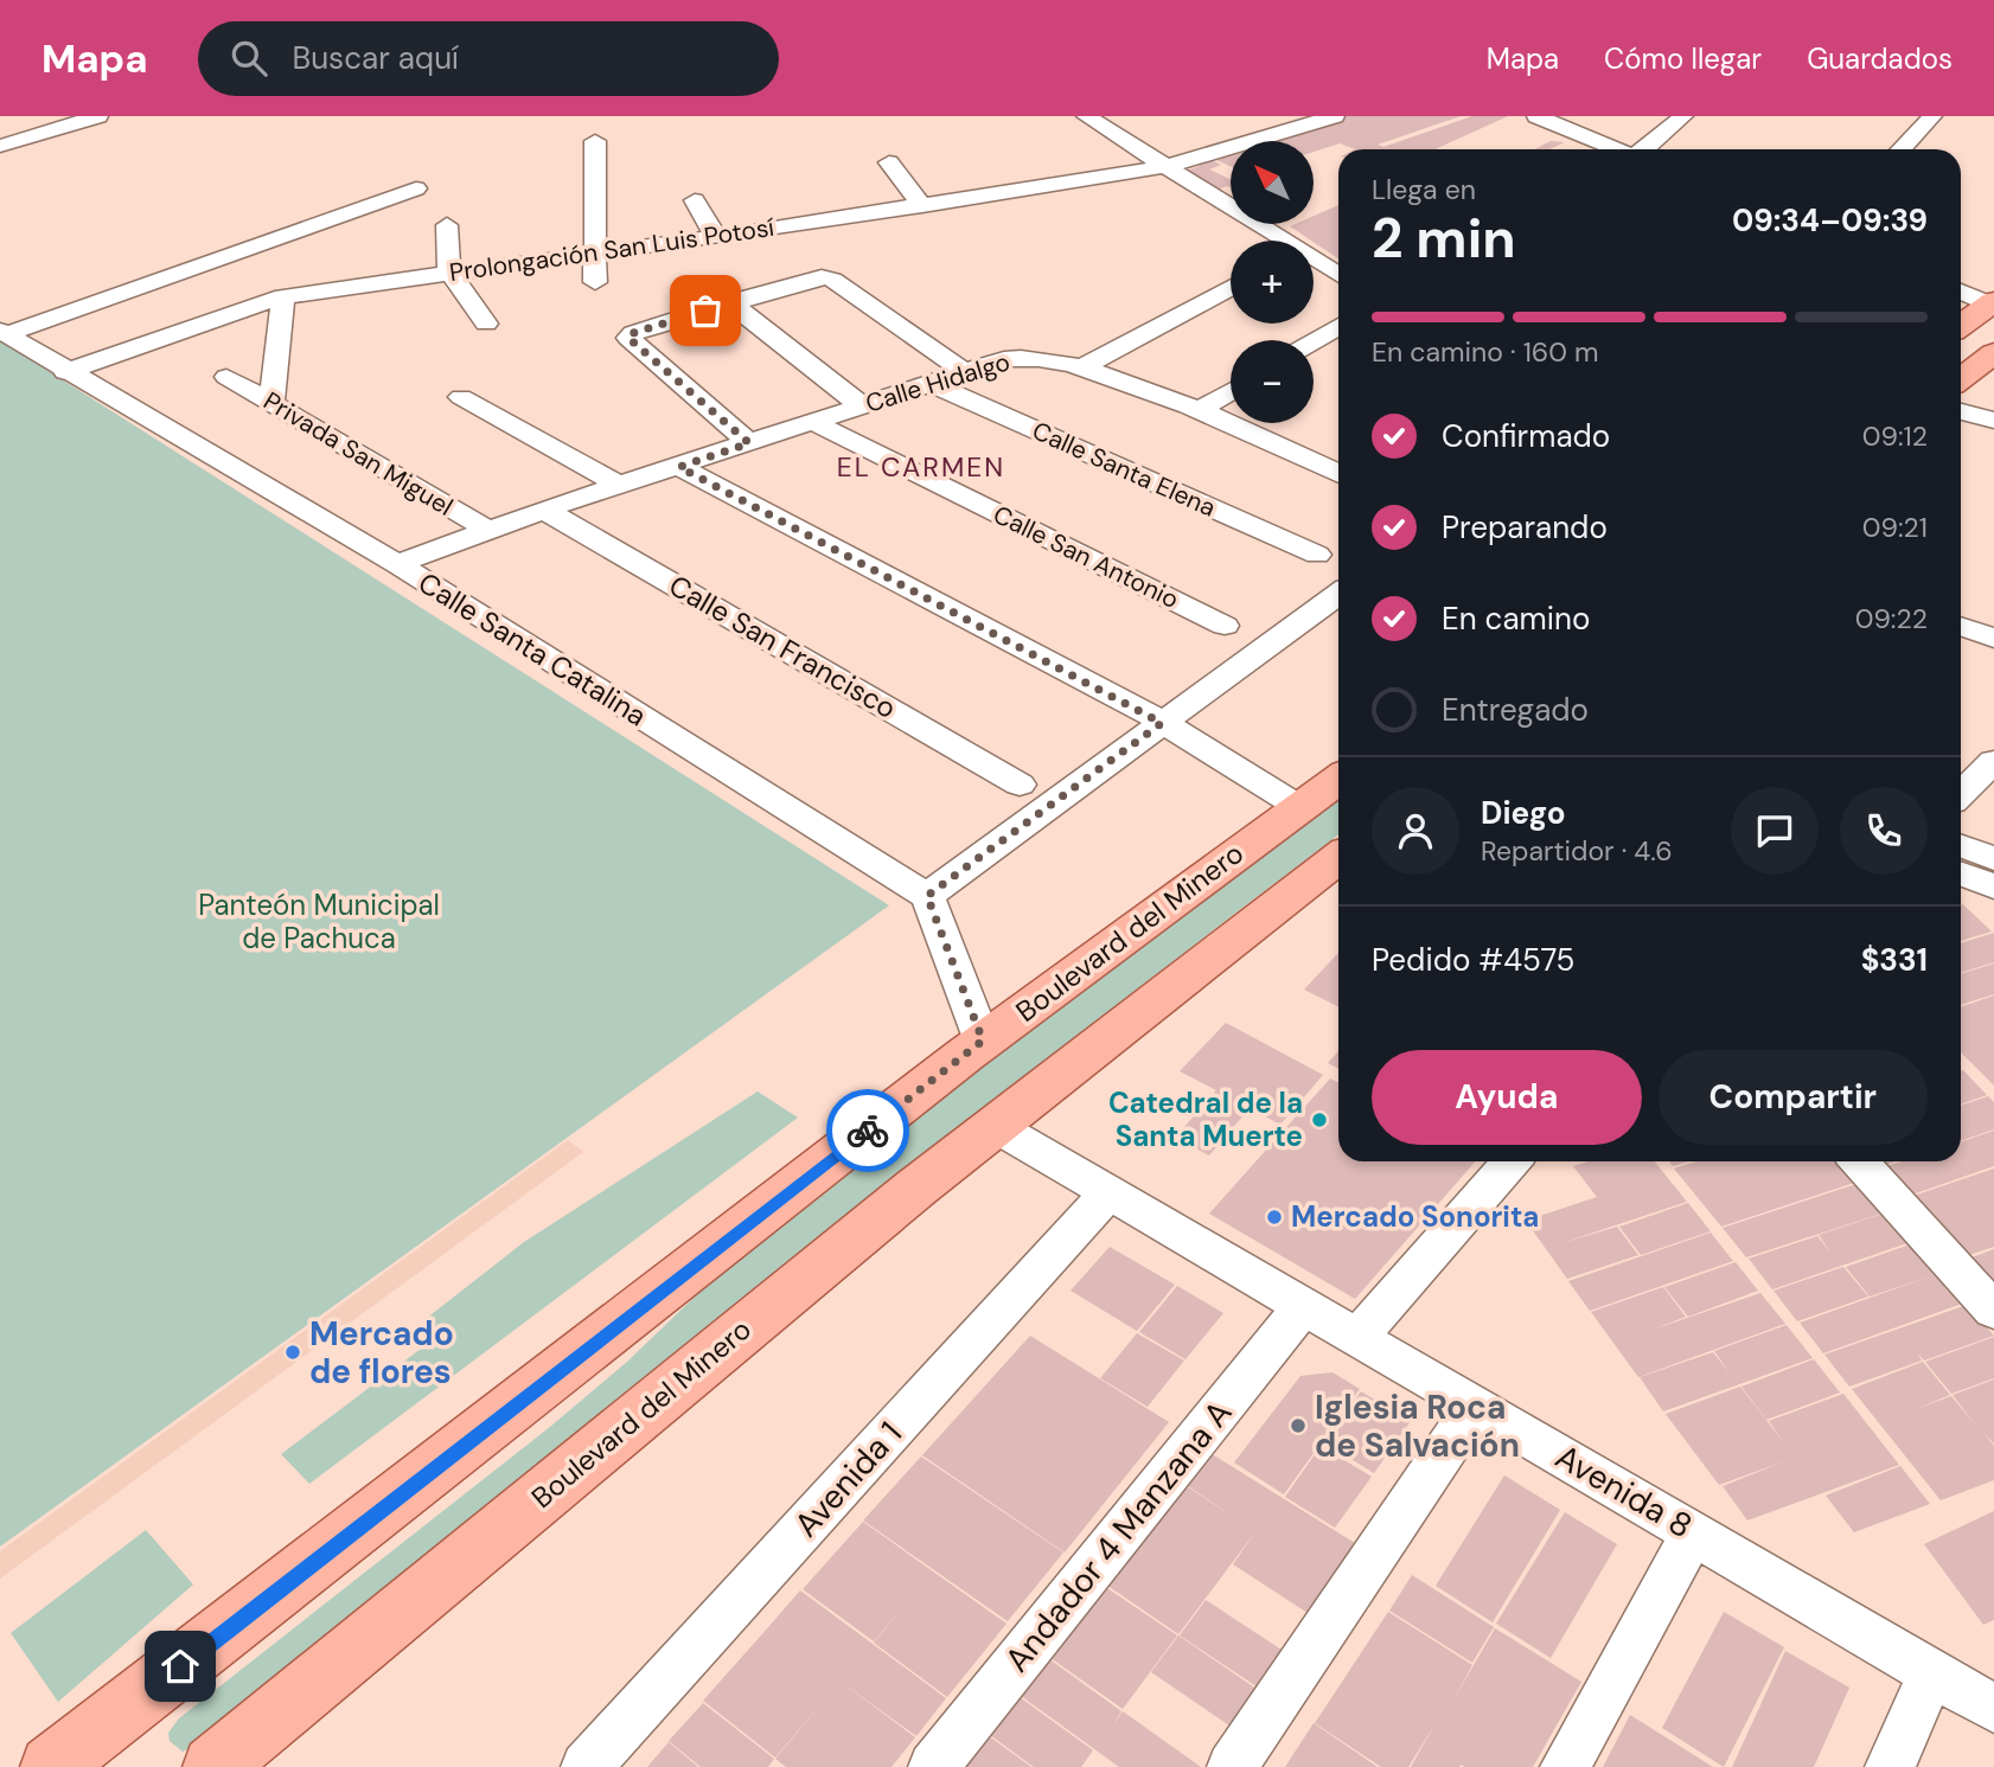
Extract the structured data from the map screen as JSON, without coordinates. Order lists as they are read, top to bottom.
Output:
{
  "streets": {
    "main road": ["Boulevard del Minero"],
    "street": [
      "Prolongación San Luis Potosí",
      "Calle Hidalgo",
      "Privada San Miguel",
      "Calle Santa Elena",
      "Calle San Antonio",
      "Calle San Francisco",
      "Calle Santa Catalina",
      "Avenida 1",
      "Avenida 8",
      "Andador 4 Manzana A"
    ]
  },
  "crossings": [
    ["Prolongación San Luis Potosí", "Calle Santa Catalina"],
    ["Calle Hidalgo", "Privada San Miguel"],
    ["Calle Hidalgo", "Calle Santa Elena"],
    ["Calle Hidalgo", "Calle San Antonio"],
    ["Calle Hidalgo", "Calle San Francisco"],
    ["Calle Hidalgo", "Calle Santa Catalina"],
    ["Boulevard del Minero", "Avenida 8"],
    ["Avenida 1", "Avenida 8"],
    ["Avenida 8", "Andador 4 Manzana A"]
  ],
  "districts": ["EL CARMEN"],
  "parks": ["Panteón Municipal de Pachuca"],
  "places": [
    "Catedral de la Santa Muerte",
    "Mercado Sonorita",
    "Mercado de flores",
    "Iglesia Roca de Salvación"
  ],
  "north": "top left",
  "page": {
    "header": "Mapa",
    "search": "Buscar aquí",
    "nav": ["Mapa", "Cómo llegar", "Guardados"],
    "map_buttons": ["+", "−"],
    "heading": ["2 min", "Llega en", "09:34–09:39"],
    "panel": [
      "Diego",
      "Repartidor · 4.6",
      "Pedido #4575",
      "$331"
    ],
    "bar": "En camino · 160 m",
    "list": [
      ["Confirmado", "09:12"],
      ["Preparando", "09:21"],
      ["En camino", "09:22"],
      "Entregado"
    ],
    "buttons": ["Ayuda", "Compartir"]
  }
}
